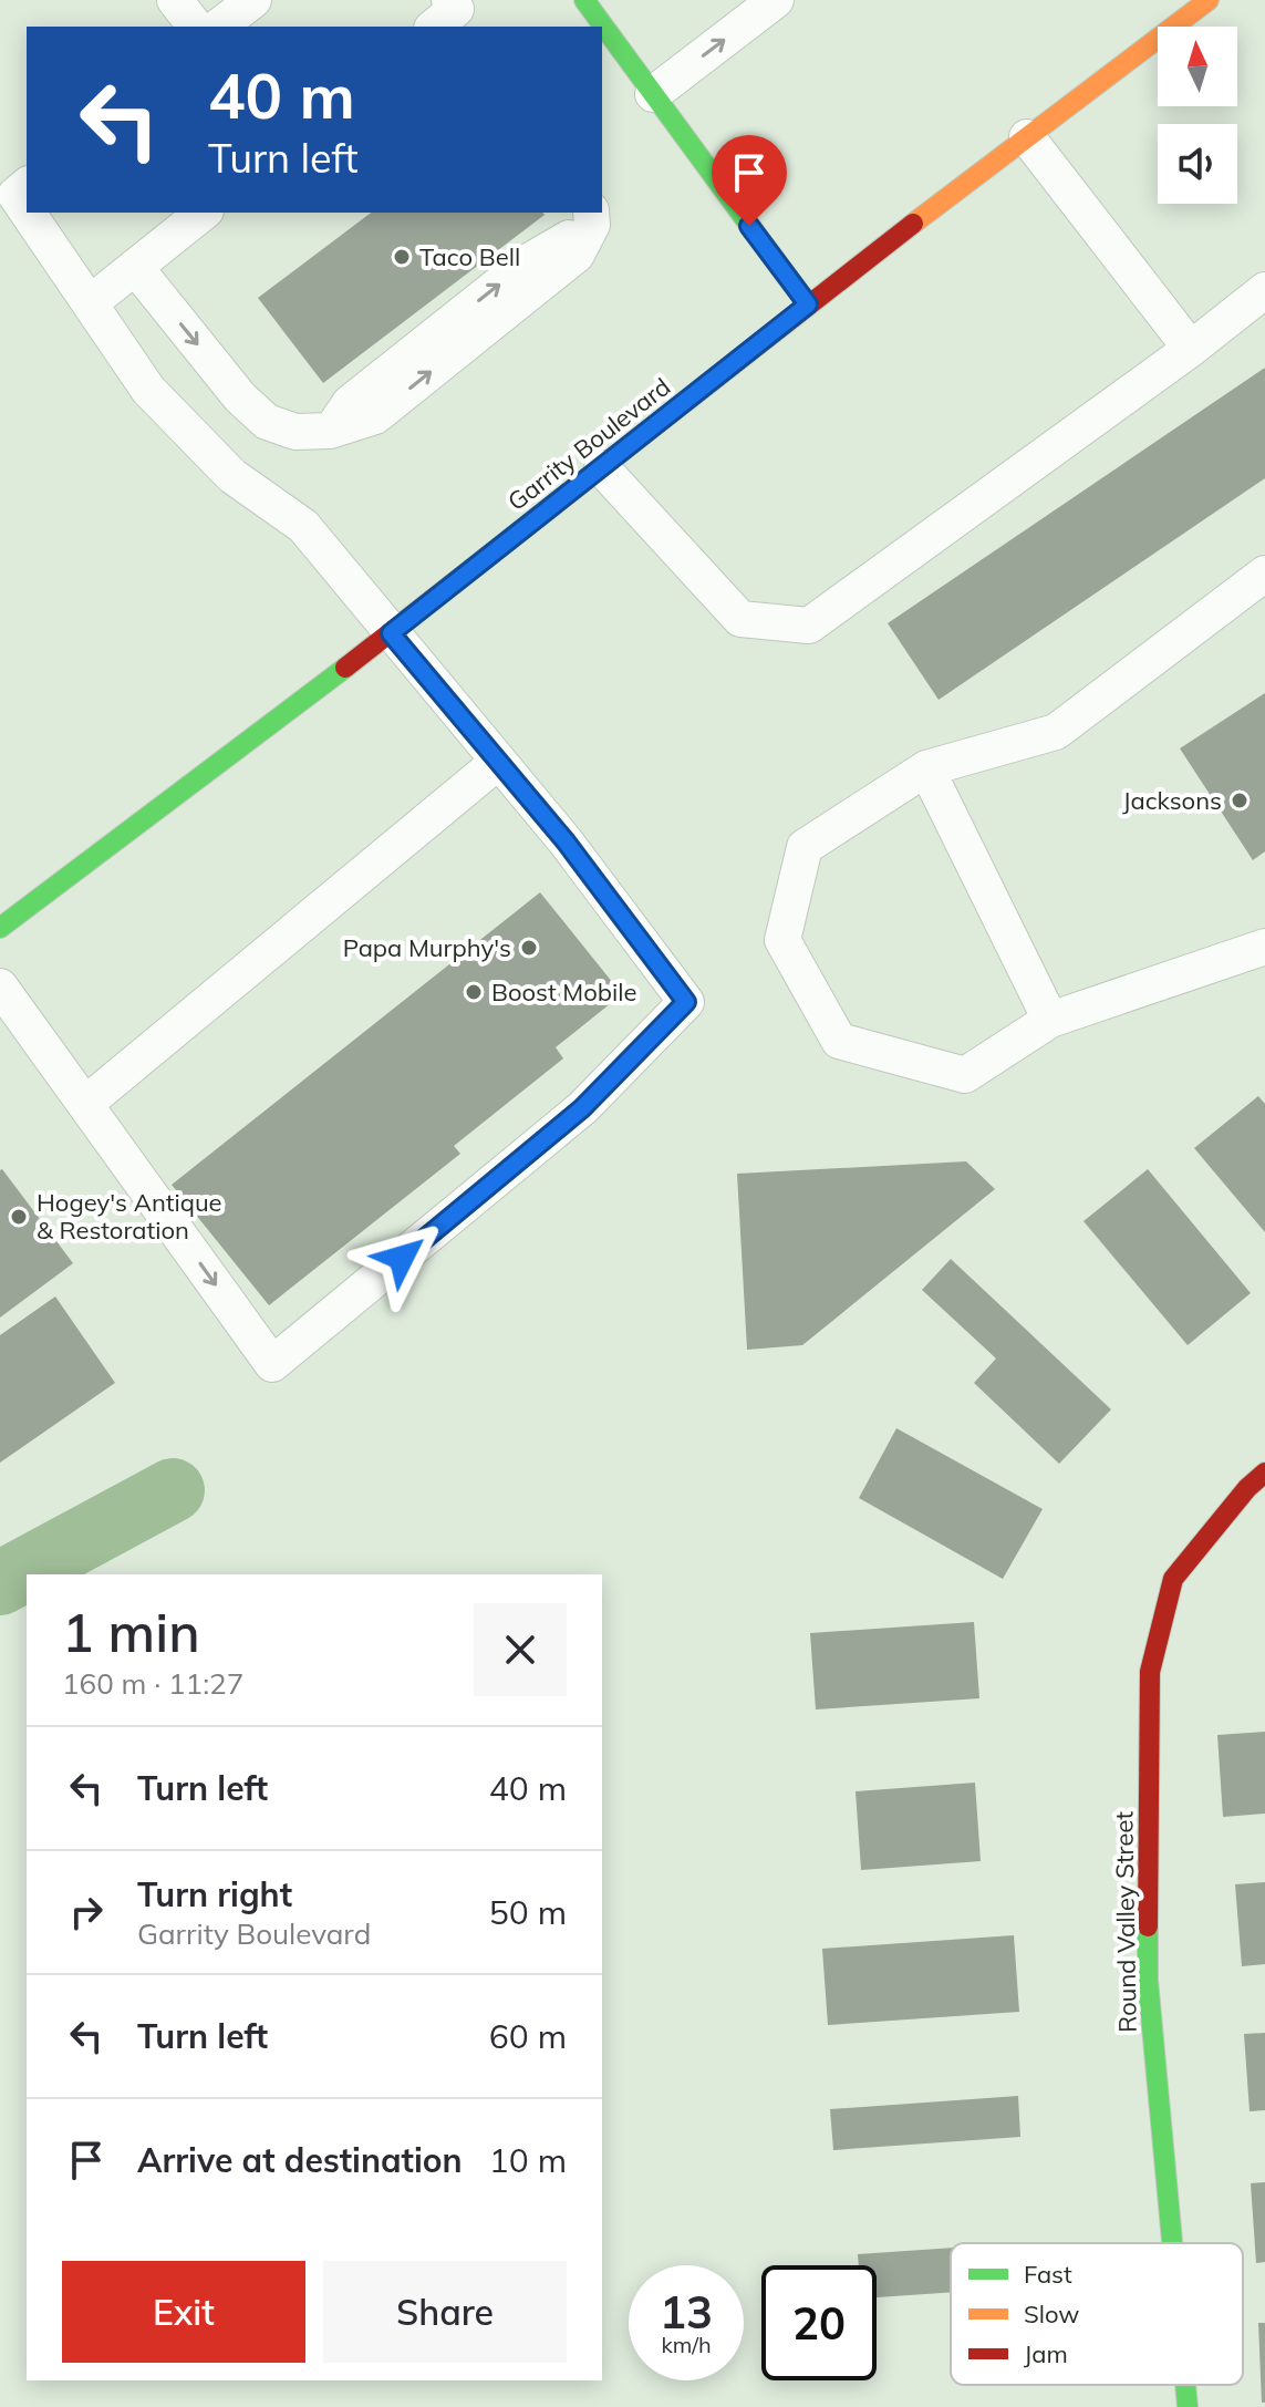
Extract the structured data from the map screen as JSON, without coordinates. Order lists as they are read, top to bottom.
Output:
{
  "streets": {
    "main road": ["Garrity Boulevard", "Round Valley Street"]
  },
  "places": [
    "Taco Bell",
    "Jacksons",
    "Papa Murphy's",
    "Boost Mobile",
    "Hogey's Antique & Restoration"
  ],
  "legend": ["Fast", "Slow", "Jam"],
  "north": "top",
  "page": {
    "turn": ["40 m", "Turn left"],
    "heading": ["1 min", "160 m · 11:27"],
    "list": [
      {
        "name": "Turn left",
        "value": "40 m"
      },
      {
        "name": "Turn right",
        "note": "Garrity Boulevard",
        "value": "50 m"
      },
      {
        "name": "Turn left",
        "value": "60 m"
      },
      {
        "name": "Arrive at destination",
        "value": "10 m"
      }
    ],
    "buttons": ["Exit", "Share"],
    "speed": "13 km/h",
    "limit": "20"
  }
}
